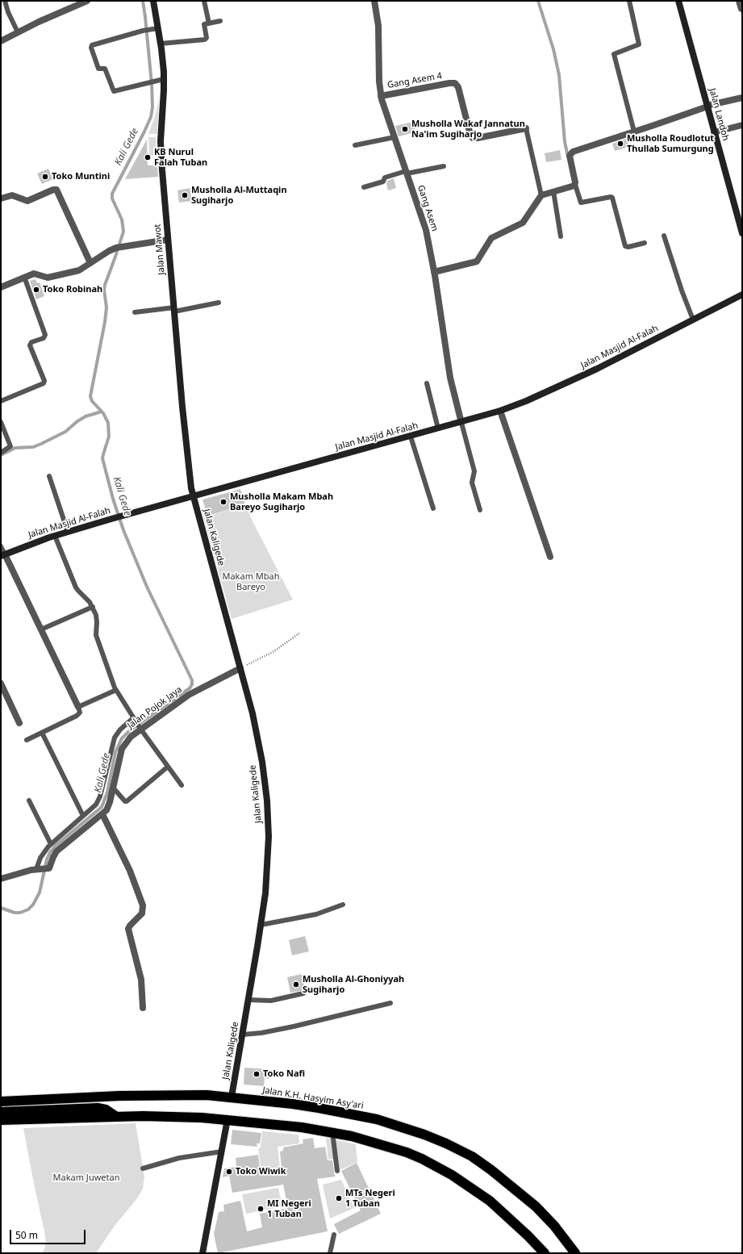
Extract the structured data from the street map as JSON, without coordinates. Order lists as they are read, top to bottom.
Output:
{
  "streets": {
    "highway": ["Jalan K.H. Hasyim Asy'ari"],
    "street": [
      "Gang Asem 4",
      "Jalan Landoh",
      "Gang Asem",
      "Jalan Mawot",
      "Jalan Masjid Al-Falah",
      "Jalan Kaligede",
      "Jalan Pojok Jaya"
    ]
  },
  "crossings": [
    ["Gang Asem 4", "Gang Asem"],
    ["Gang Asem", "Jalan Masjid Al-Falah"],
    ["Jalan Mawot", "Jalan Masjid Al-Falah"],
    ["Jalan Mawot", "Jalan Kaligede"],
    ["Jalan Masjid Al-Falah", "Jalan Kaligede"],
    ["Jalan Kaligede", "Jalan Pojok Jaya"],
    ["Jalan Kaligede", "Jalan K.H. Hasyim Asy'ari"]
  ],
  "water": ["Kali Gede"],
  "parks": ["Makam Mbah Bareyo", "Makam Juwetan"],
  "places": [
    "Musholla Wakaf Jannatun Na'im Sugiharjo",
    "Musholla Roudlotut Thullab Sumurgung",
    "KB Nurul Falah Tuban",
    "Toko Muntini",
    "Musholla Al-Muttaqin Sugiharjo",
    "Toko Robinah",
    "Musholla Makam Mbah Bareyo Sugiharjo",
    "Musholla Al-Ghoniyyah Sugiharjo",
    "Toko Nafi",
    "Toko Wiwik",
    "MTs Negeri 1 Tuban",
    "MI Negeri 1 Tuban"
  ],
  "scale_bar": "50 m"
}
